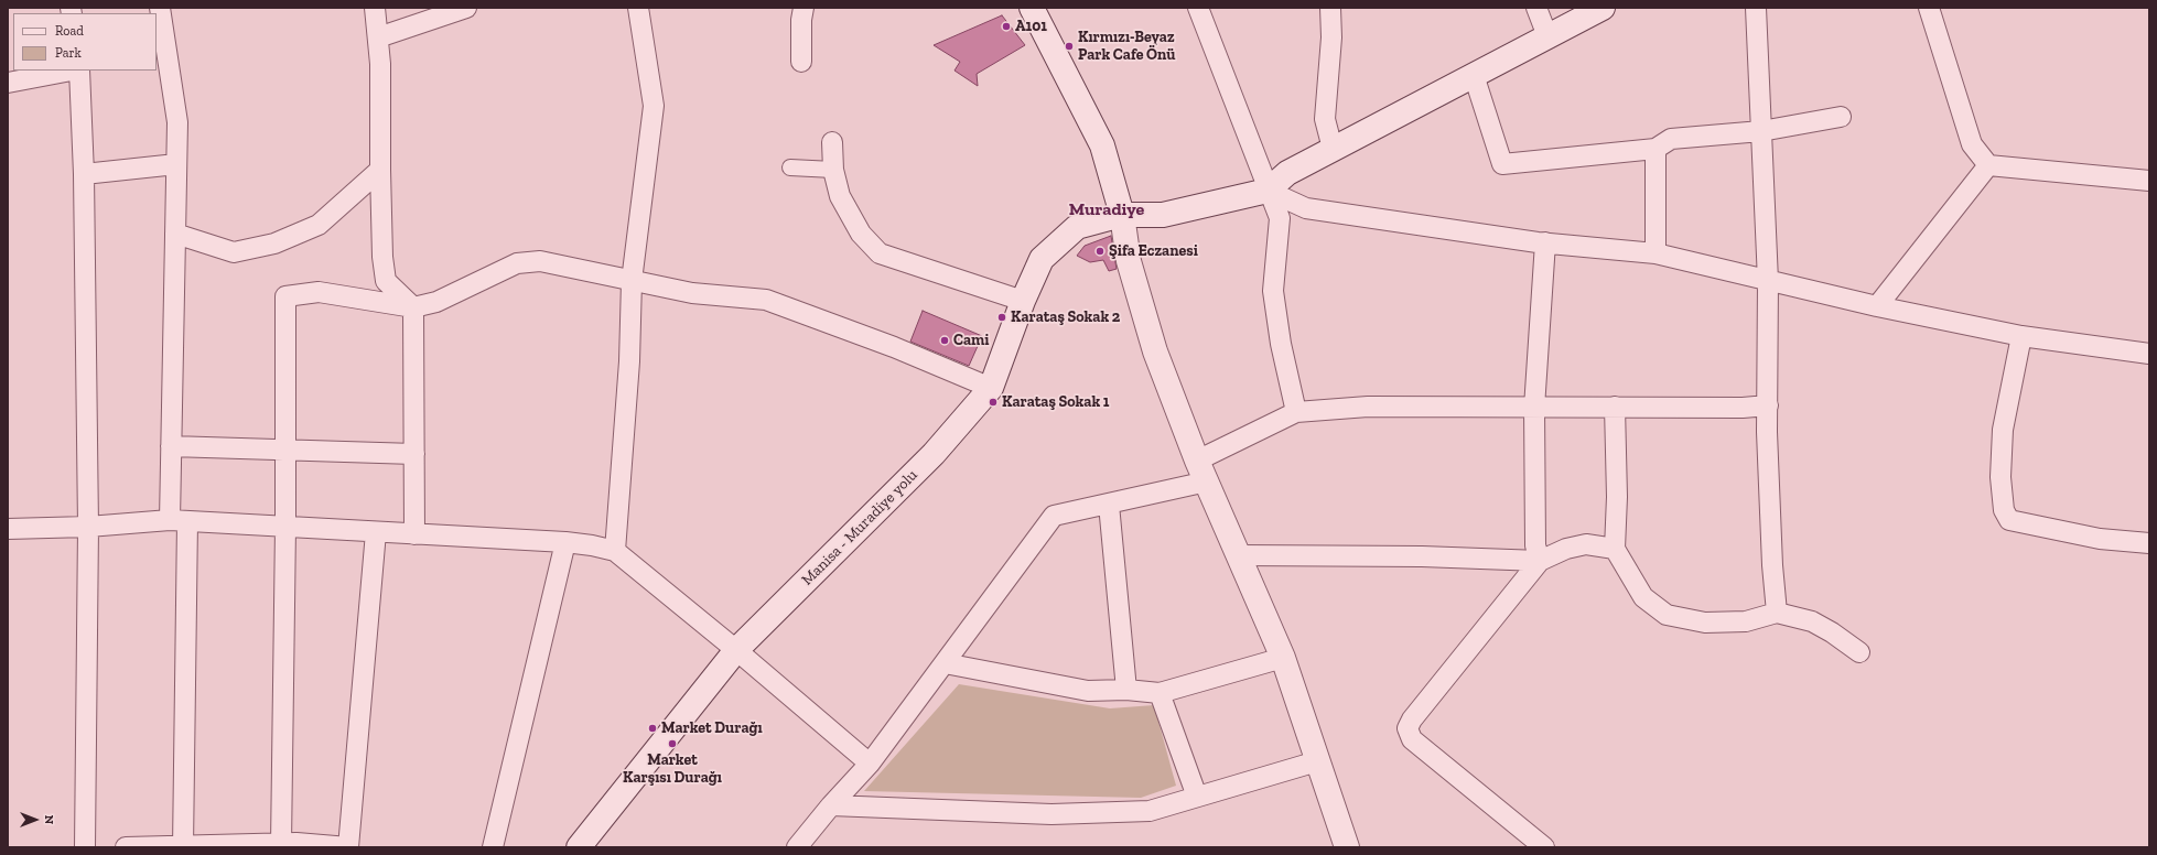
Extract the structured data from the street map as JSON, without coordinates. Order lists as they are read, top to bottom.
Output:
{
  "streets": {
    "main road": ["Manisa - Muradiye yolu"]
  },
  "districts": ["Muradiye"],
  "places": [
    "A101",
    "Kırmızı-Beyaz Park Cafe Önü",
    "Şifa Eczanesi",
    "Karataş Sokak 2",
    "Cami",
    "Karataş Sokak 1",
    "Market Durağı",
    "Market Karşısı Durağı"
  ],
  "legend": ["Road", "Park"],
  "north": "right"
}
